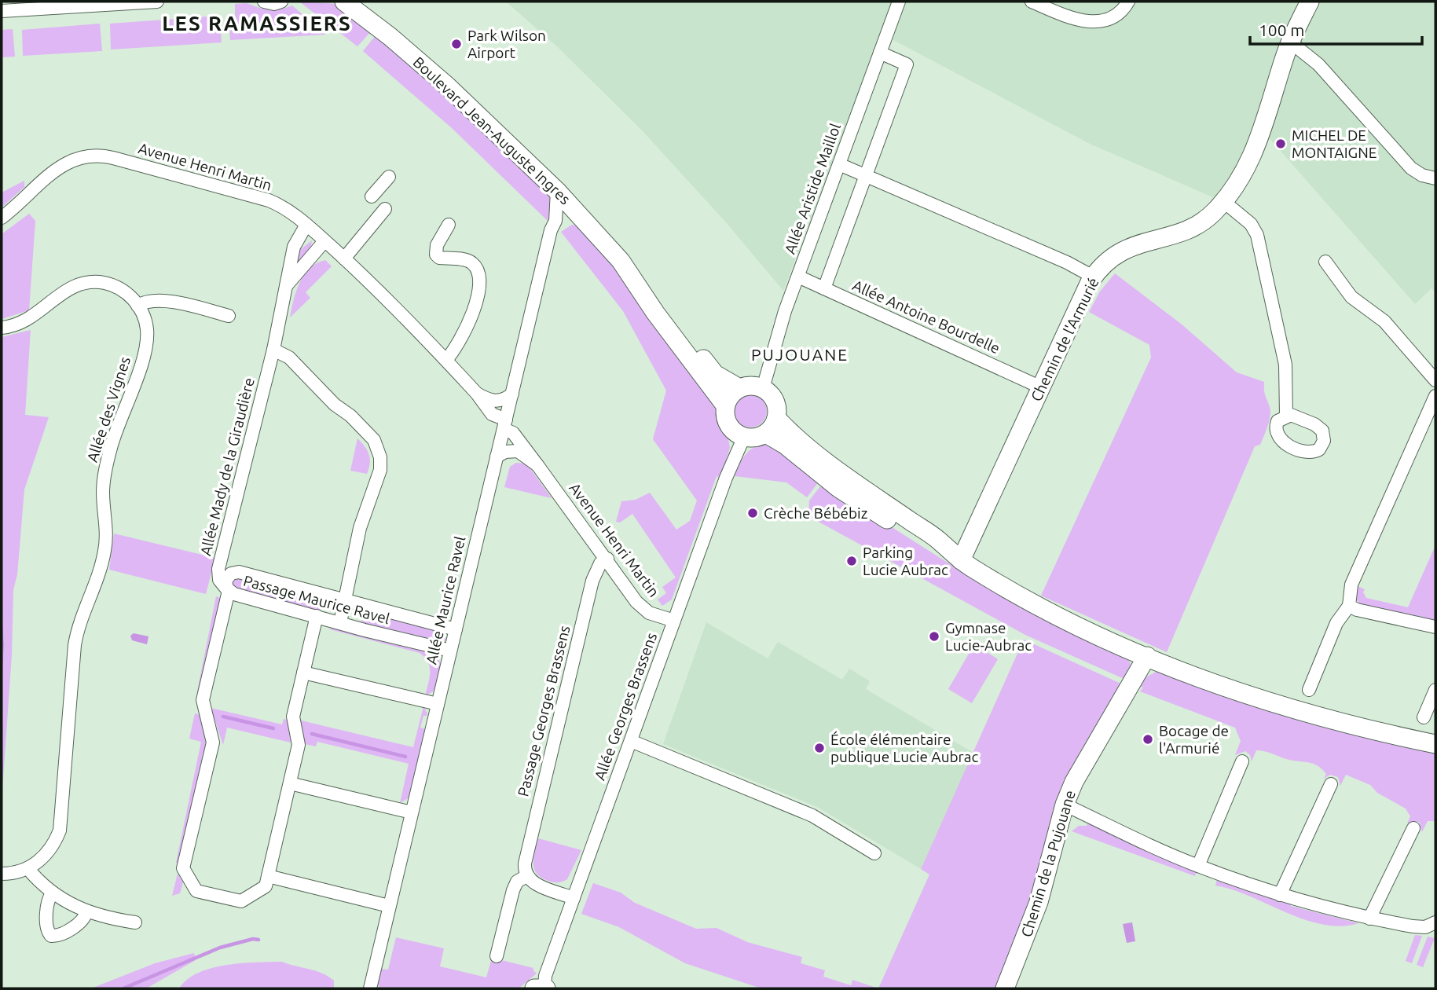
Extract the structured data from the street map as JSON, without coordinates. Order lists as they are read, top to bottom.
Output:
{
  "streets": {
    "main road": ["Boulevard Jean-Auguste Ingres", "Chemin de l'Armurié", "Chemin de la Pujouane"],
    "street": [
      "Avenue Henri Martin",
      "Allée Aristide Maillol",
      "Allée Antoine Bourdelle",
      "Allée des Vignes",
      "Allée Mady de la Giraudière",
      "Passage Maurice Ravel",
      "Allée Maurice Ravel",
      "Allée Georges Brassens",
      "Passage Georges Brassens"
    ]
  },
  "crossings": [
    ["Boulevard Jean-Auguste Ingres", "Allée Aristide Maillol"],
    ["Boulevard Jean-Auguste Ingres", "Allée Maurice Ravel"],
    ["Boulevard Jean-Auguste Ingres", "Allée Georges Brassens"],
    ["Avenue Henri Martin", "Allée Mady de la Giraudière"],
    ["Avenue Henri Martin", "Allée Maurice Ravel"],
    ["Avenue Henri Martin", "Allée Georges Brassens"],
    ["Avenue Henri Martin", "Passage Georges Brassens"],
    ["Allée Aristide Maillol", "Allée Antoine Bourdelle"],
    ["Allée Aristide Maillol", "Allée Georges Brassens"],
    ["Allée Antoine Bourdelle", "Chemin de l'Armurié"],
    ["Allée Mady de la Giraudière", "Passage Maurice Ravel"],
    ["Passage Maurice Ravel", "Allée Maurice Ravel"]
  ],
  "districts": ["LES RAMASSIERS", "PUJOUANE"],
  "places": [
    "Park Wilson Airport",
    "MICHEL DE MONTAIGNE",
    "Crèche Bébébiz",
    "Parking Lucie Aubrac",
    "Gymnase Lucie-Aubrac",
    "Bocage de l'Armurié",
    "École élémentaire publique Lucie Aubrac"
  ],
  "scale_bar": "100 m"
}
